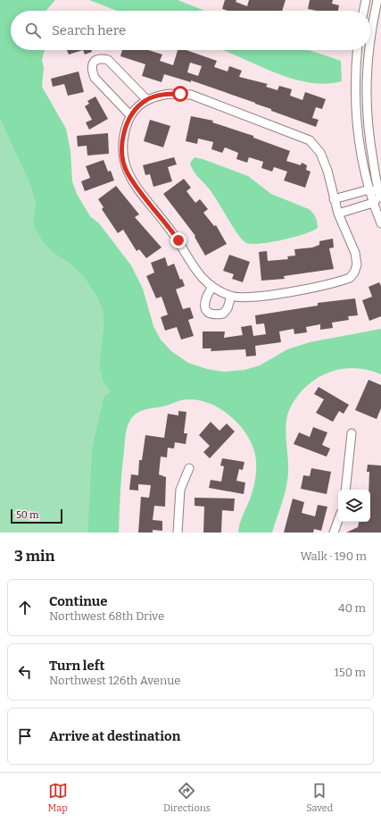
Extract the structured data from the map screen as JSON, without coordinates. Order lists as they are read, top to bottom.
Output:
{
  "scale_bar": "50 m",
  "page": {
    "search": "Search here",
    "scale": "50 m",
    "heading": ["3 min", "Walk · 190 m"],
    "list": [
      ["Continue", "Northwest 68th Drive", "40 m"],
      ["Turn left", "Northwest 126th Avenue", "150 m"],
      "Arrive at destination"
    ],
    "nav": ["Map", "Directions", "Saved"]
  }
}
